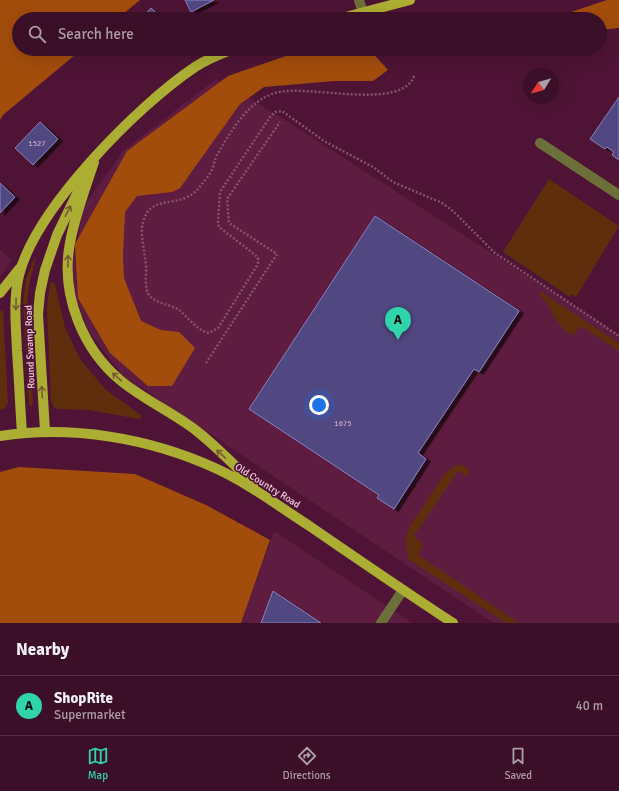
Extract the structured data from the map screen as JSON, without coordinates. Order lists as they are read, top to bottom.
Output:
{
  "streets": {
    "main road": ["Round Swamp Road", "Old Country Road"]
  },
  "crossings": [
    ["Round Swamp Road", "Old Country Road"]
  ],
  "house_numbers": ["1527", "1675"],
  "north": "bottom left",
  "page": {
    "search": "Search here",
    "pins": "A",
    "heading": "Nearby",
    "list": [
      {
        "mark": "A",
        "name": "ShopRite",
        "note": "Supermarket",
        "value": "40 m"
      }
    ],
    "nav": ["Map", "Directions", "Saved"]
  }
}
